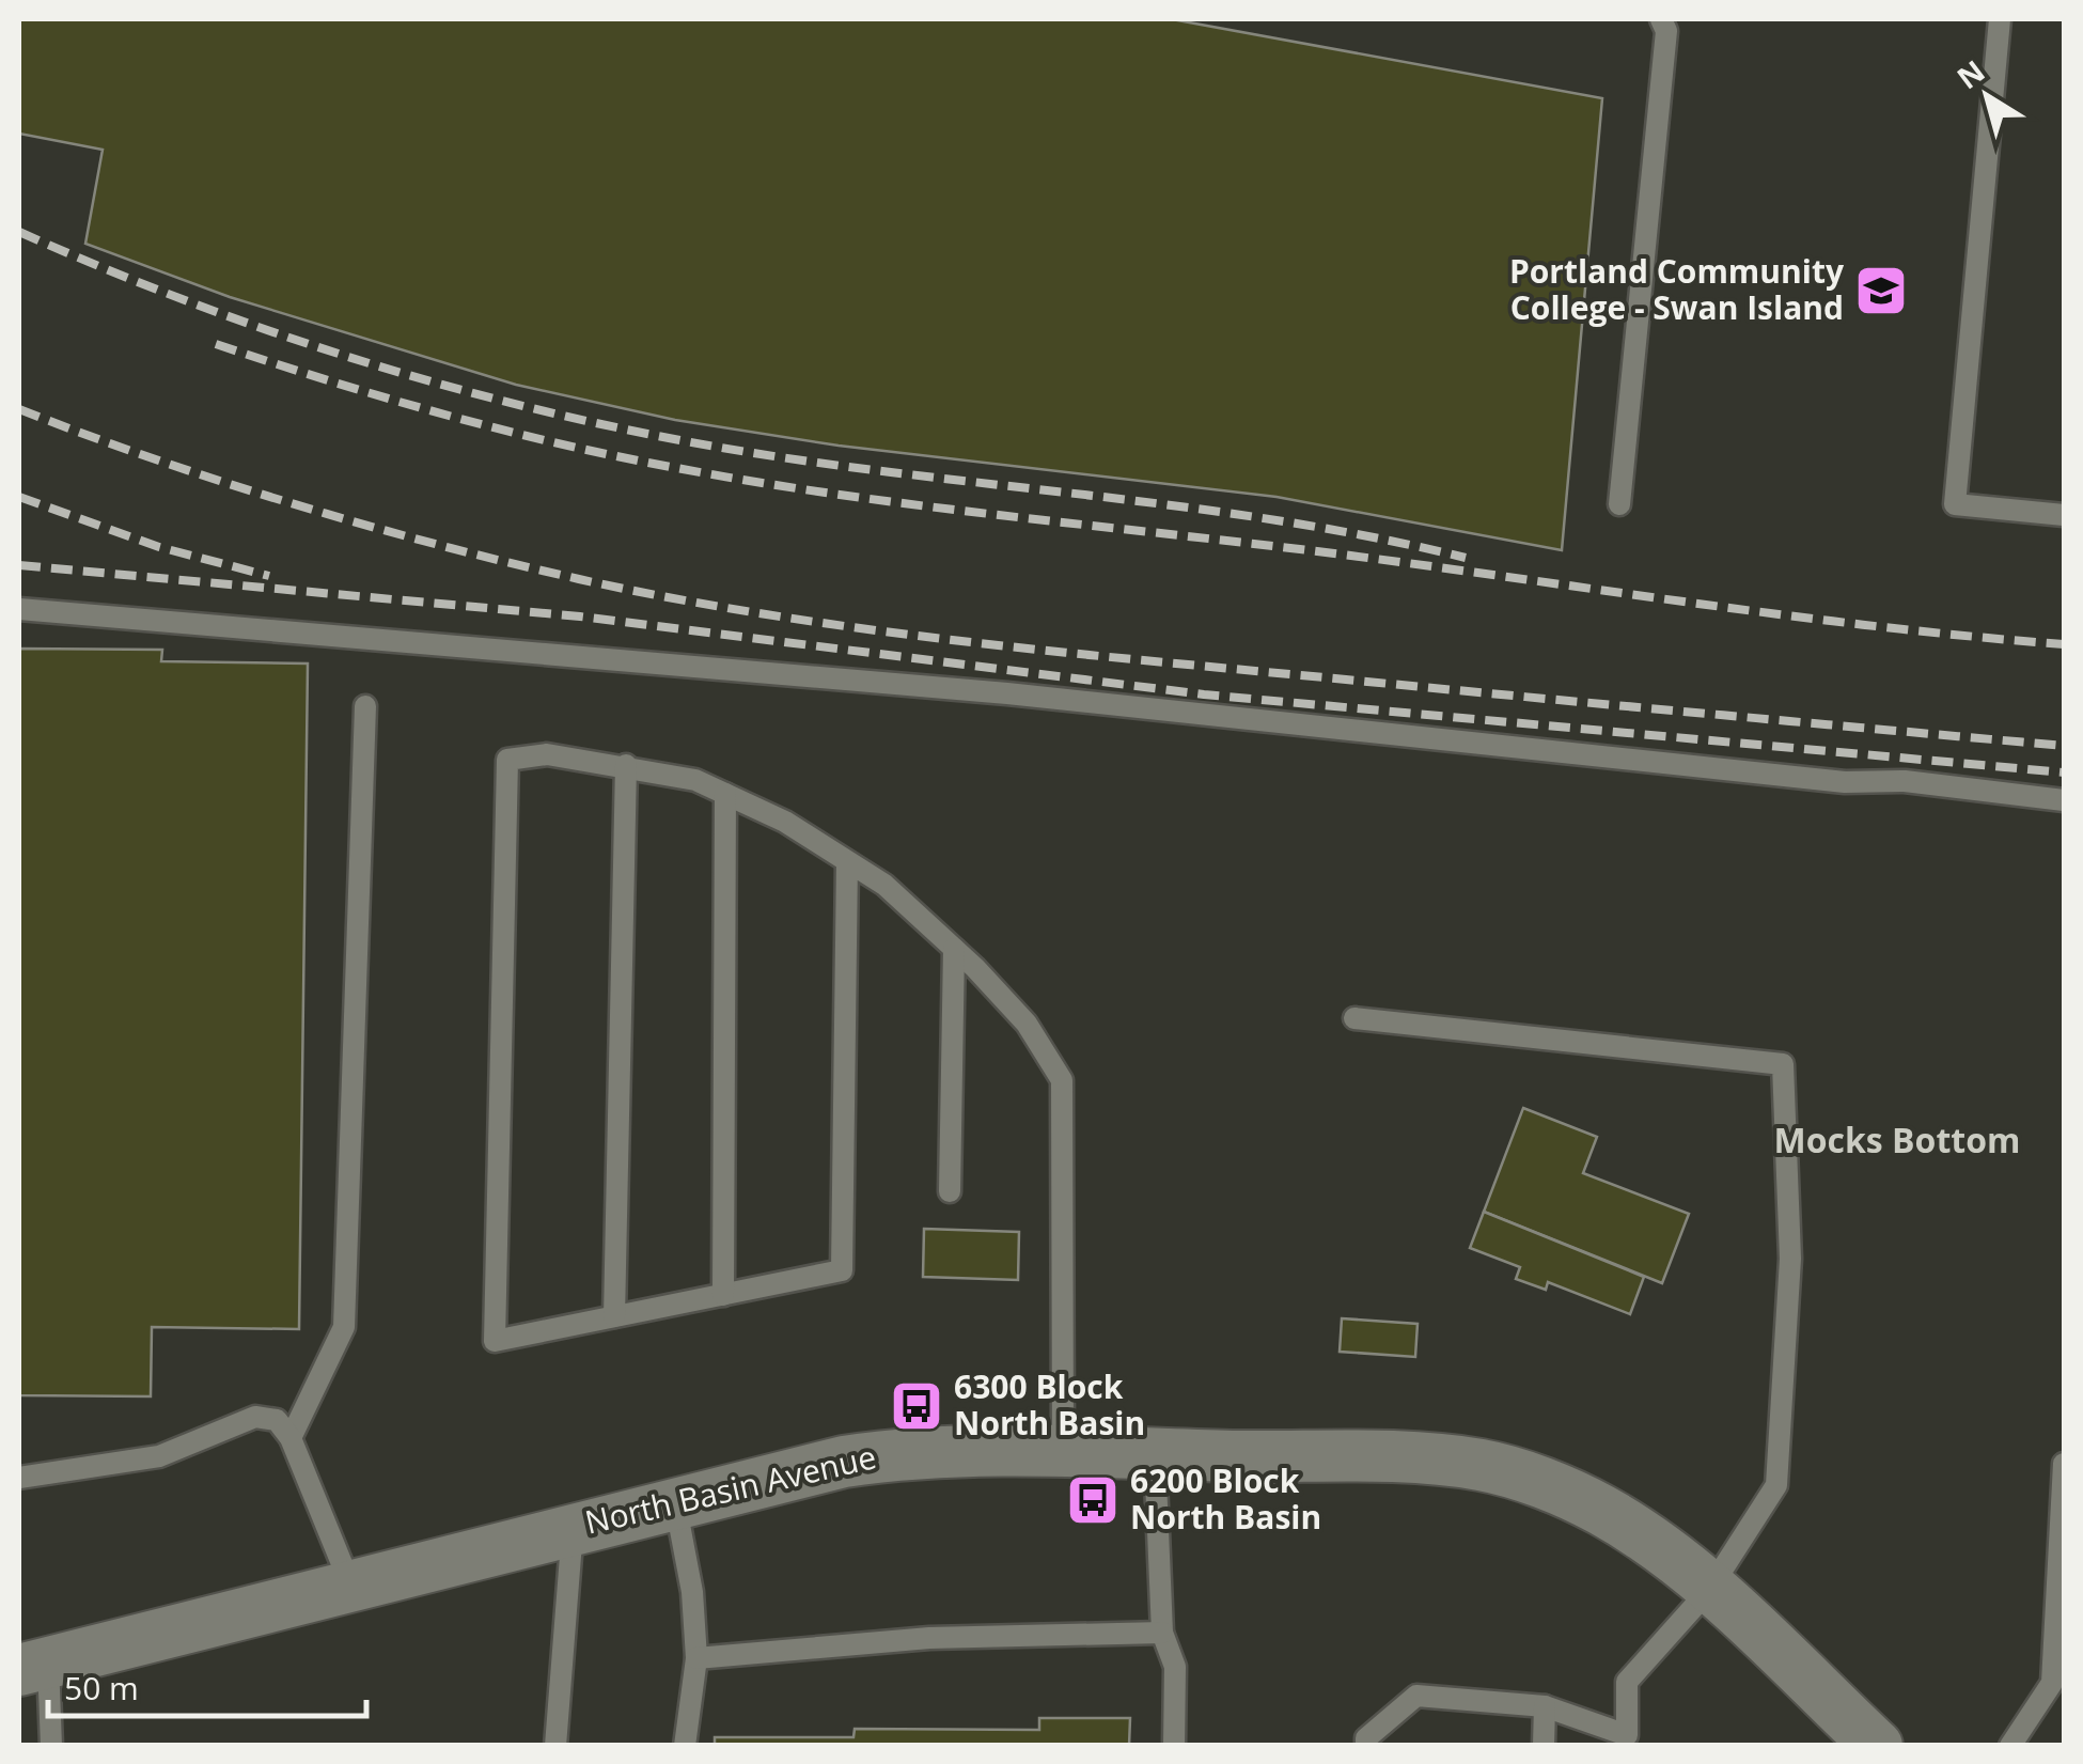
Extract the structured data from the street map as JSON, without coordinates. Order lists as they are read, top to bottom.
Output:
{
  "streets": {
    "street": ["North Basin Avenue"]
  },
  "districts": ["Mocks Bottom"],
  "places": {
    "school or university": ["Portland Community College - Swan Island"],
    "bus stop": ["6300 Block North Basin", "6200 Block North Basin"]
  },
  "scale_bar": "50 m",
  "north": "top left"
}
